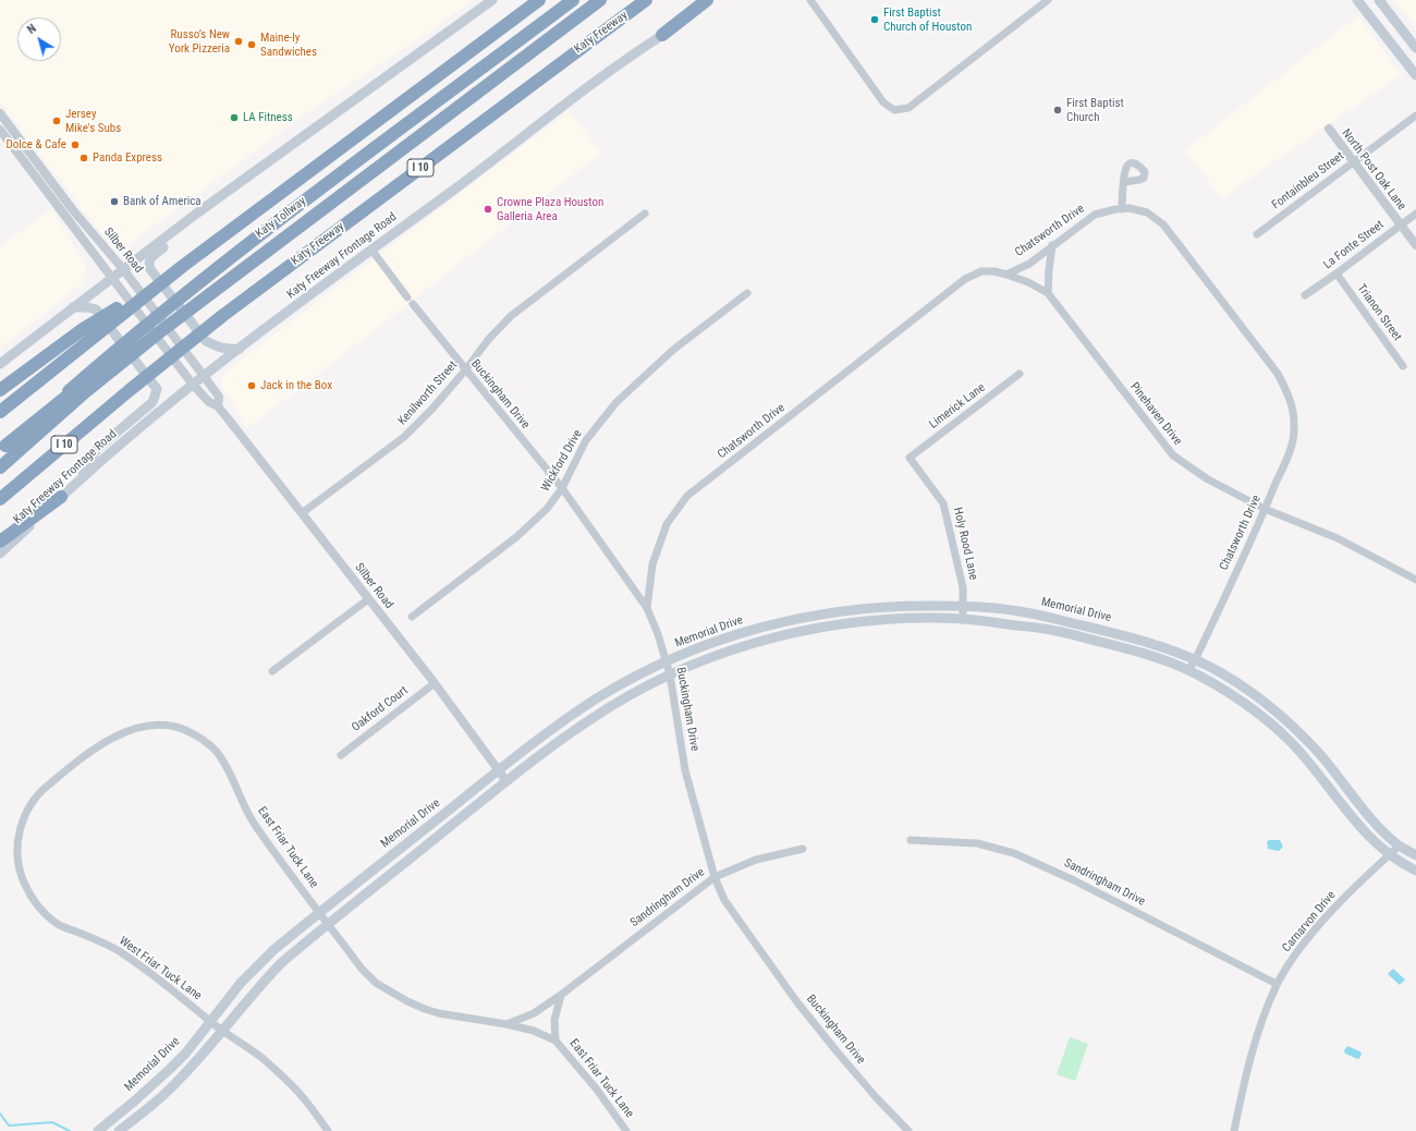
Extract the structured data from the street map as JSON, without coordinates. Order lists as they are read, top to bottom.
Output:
{
  "streets": {
    "highway": ["Katy Freeway", "I 10", "Katy Tollway"],
    "main road": ["Katy Freeway Frontage Road", "Memorial Drive"],
    "street": [
      "North Post Oak Lane",
      "Fontainbleu Street",
      "Chatsworth Drive",
      "La Fonte Street",
      "Silber Road",
      "Trianon Street",
      "Kenilworth Street",
      "Buckingham Drive",
      "Limerick Lane",
      "Pinehaven Drive",
      "Wickford Drive",
      "Holy Rood Lane",
      "Oakford Court",
      "East Friar Tuck Lane",
      "Sandringham Drive",
      "Carnarvon Drive",
      "West Friar Tuck Lane"
    ]
  },
  "crossings": [
    ["North Post Oak Lane", "Fontainbleu Street"],
    ["North Post Oak Lane", "La Fonte Street"],
    ["Chatsworth Drive", "Buckingham Drive"],
    ["Chatsworth Drive", "Pinehaven Drive"],
    ["Chatsworth Drive", "Memorial Drive"],
    ["La Fonte Street", "Trianon Street"],
    ["Silber Road", "Katy Freeway Frontage Road"],
    ["Silber Road", "Kenilworth Street"],
    ["Silber Road", "Memorial Drive"],
    ["Silber Road", "Oakford Court"],
    ["Kenilworth Street", "Buckingham Drive"],
    ["Buckingham Drive", "Wickford Drive"],
    ["Buckingham Drive", "Memorial Drive"],
    ["Buckingham Drive", "Sandringham Drive"],
    ["Limerick Lane", "Holy Rood Lane"],
    ["Holy Rood Lane", "Memorial Drive"],
    ["Memorial Drive", "East Friar Tuck Lane"],
    ["Memorial Drive", "Carnarvon Drive"],
    ["Memorial Drive", "West Friar Tuck Lane"],
    ["East Friar Tuck Lane", "Sandringham Drive"],
    ["East Friar Tuck Lane", "West Friar Tuck Lane"],
    ["Sandringham Drive", "Carnarvon Drive"]
  ],
  "places": [
    "First Baptist Church of Houston",
    "Russo’s New York Pizzeria",
    "Maine-ly Sandwiches",
    "First Baptist Church",
    "LA Fitness",
    "Jersey Mike's Subs",
    "Dolce & Cafe",
    "Panda Express",
    "Bank of America",
    "Crowne Plaza Houston Galleria Area",
    "Jack in the Box"
  ],
  "north": "top left"
}
